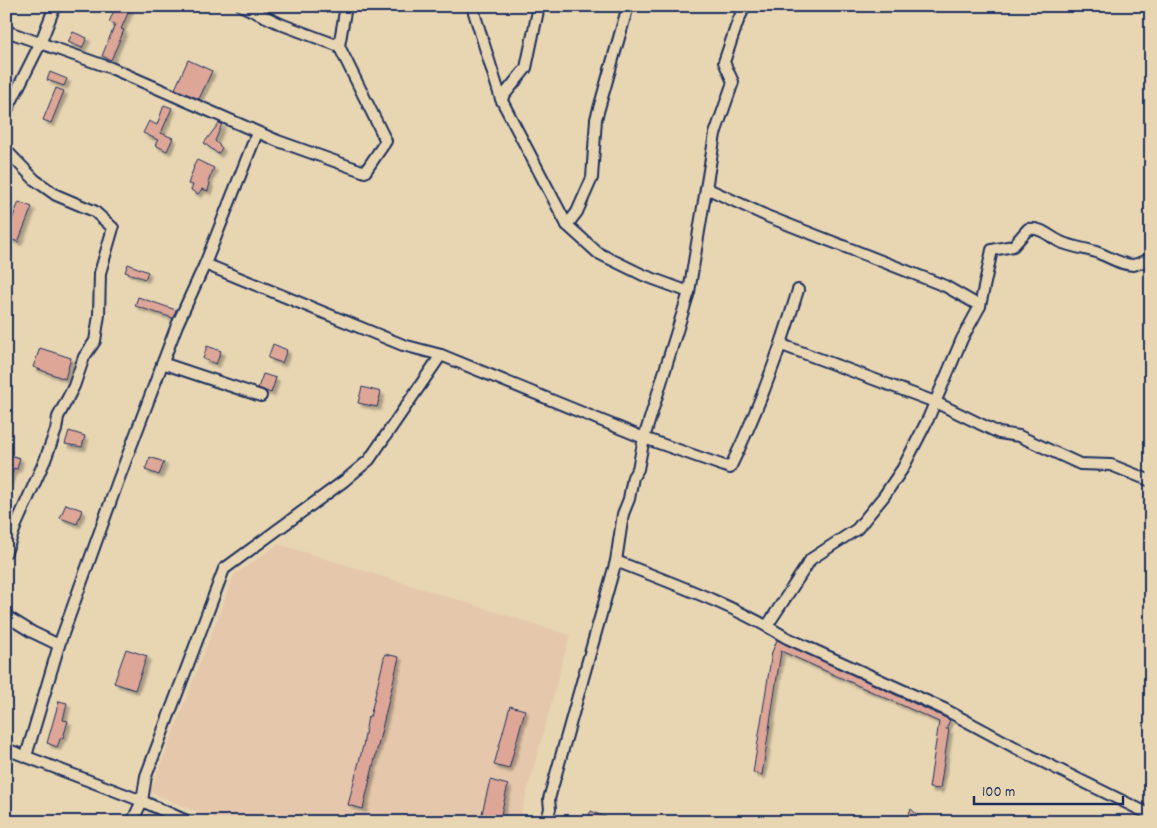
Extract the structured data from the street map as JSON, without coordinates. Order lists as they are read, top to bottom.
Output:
{
  "scale_bar": "100 m"
}
